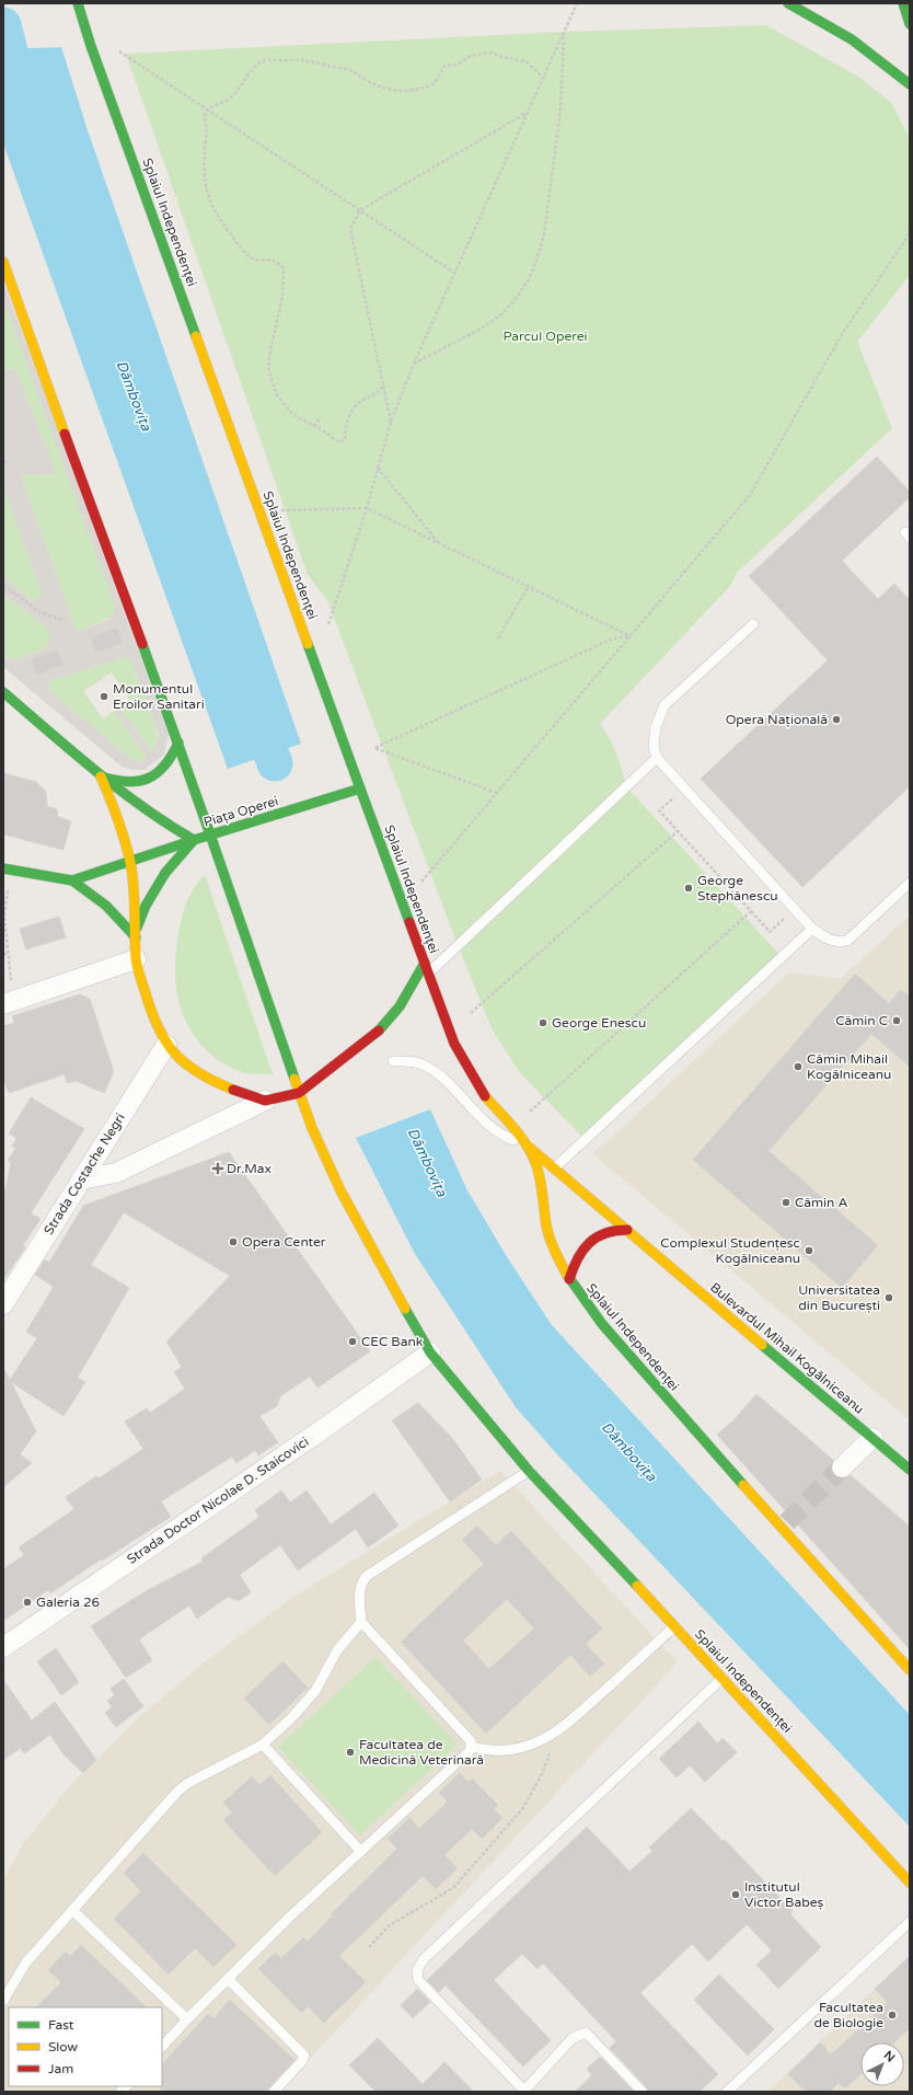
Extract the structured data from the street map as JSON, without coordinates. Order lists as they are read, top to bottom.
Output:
{
  "streets": {
    "main road": ["Splaiul Independenței", "Piața Operei", "Bulevardul Mihail Kogălniceanu"],
    "street": ["Strada Costache Negri", "Strada Doctor Nicolae D. Staicovici"]
  },
  "crossings": [
    ["Splaiul Independenței", "Piața Operei"],
    ["Splaiul Independenței", "Bulevardul Mihail Kogălniceanu"],
    ["Splaiul Independenței", "Strada Doctor Nicolae D. Staicovici"]
  ],
  "water": ["Dâmbovița"],
  "parks": ["Parcul Operei"],
  "places": {
    "other": [
      "Monumentul Eroilor Sanitari",
      "Opera Națională",
      "George Stephănescu",
      "Cămin C",
      "George Enescu",
      "Cămin Mihail Kogălniceanu",
      "Cămin A",
      "Opera Center",
      "Complexul Studențesc Kogălniceanu",
      "Universitatea din București",
      "CEC Bank",
      "Galeria 26",
      "Facultatea de Medicină Veterinară",
      "Institutul Victor Babeș",
      "Facultatea de Biologie"
    ],
    "health": ["Dr.Max"]
  },
  "legend": ["Fast", "Slow", "Jam"],
  "north": "top right"
}
